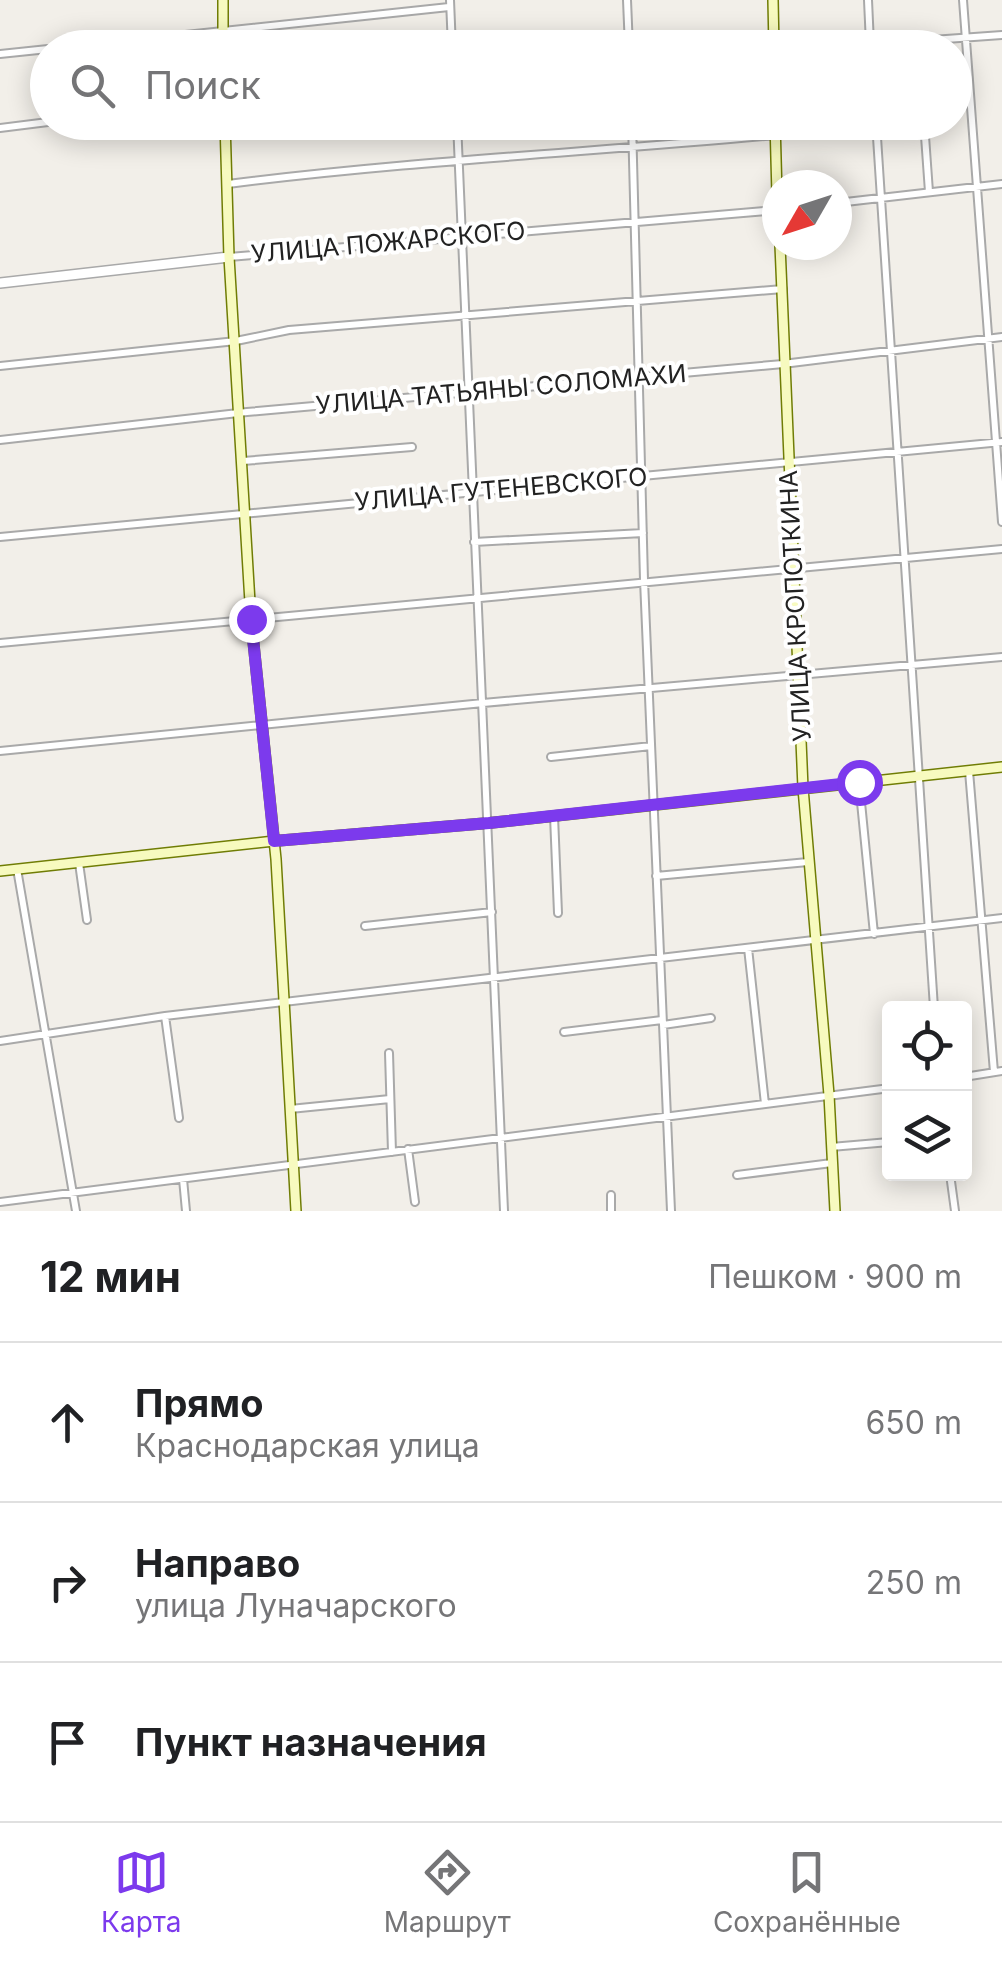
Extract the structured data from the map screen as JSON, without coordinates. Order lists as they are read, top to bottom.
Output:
{
  "streets": {
    "main road": ["УЛИЦА КРОПОТКИНА"],
    "street": ["УЛИЦА ПОЖАРСКОГО", "УЛИЦА ТАТЬЯНЫ СОЛОМАХИ", "УЛИЦА ГУТЕНЕВСКОГО"]
  },
  "crossings": [
    ["УЛИЦА ТАТЬЯНЫ СОЛОМАХИ", "УЛИЦА КРОПОТКИНА"],
    ["УЛИЦА ГУТЕНЕВСКОГО", "УЛИЦА КРОПОТКИНА"]
  ],
  "north": "bottom left",
  "page": {
    "search": "Поиск",
    "heading": ["12 мин", "Пешком · 900 m"],
    "list": [
      ["Прямо", "Краснодарская улица", "650 m"],
      ["Направо", "улица Луначарского", "250 m"],
      "Пункт назначения"
    ],
    "nav": ["Карта", "Маршрут", "Сохранённые"]
  }
}
